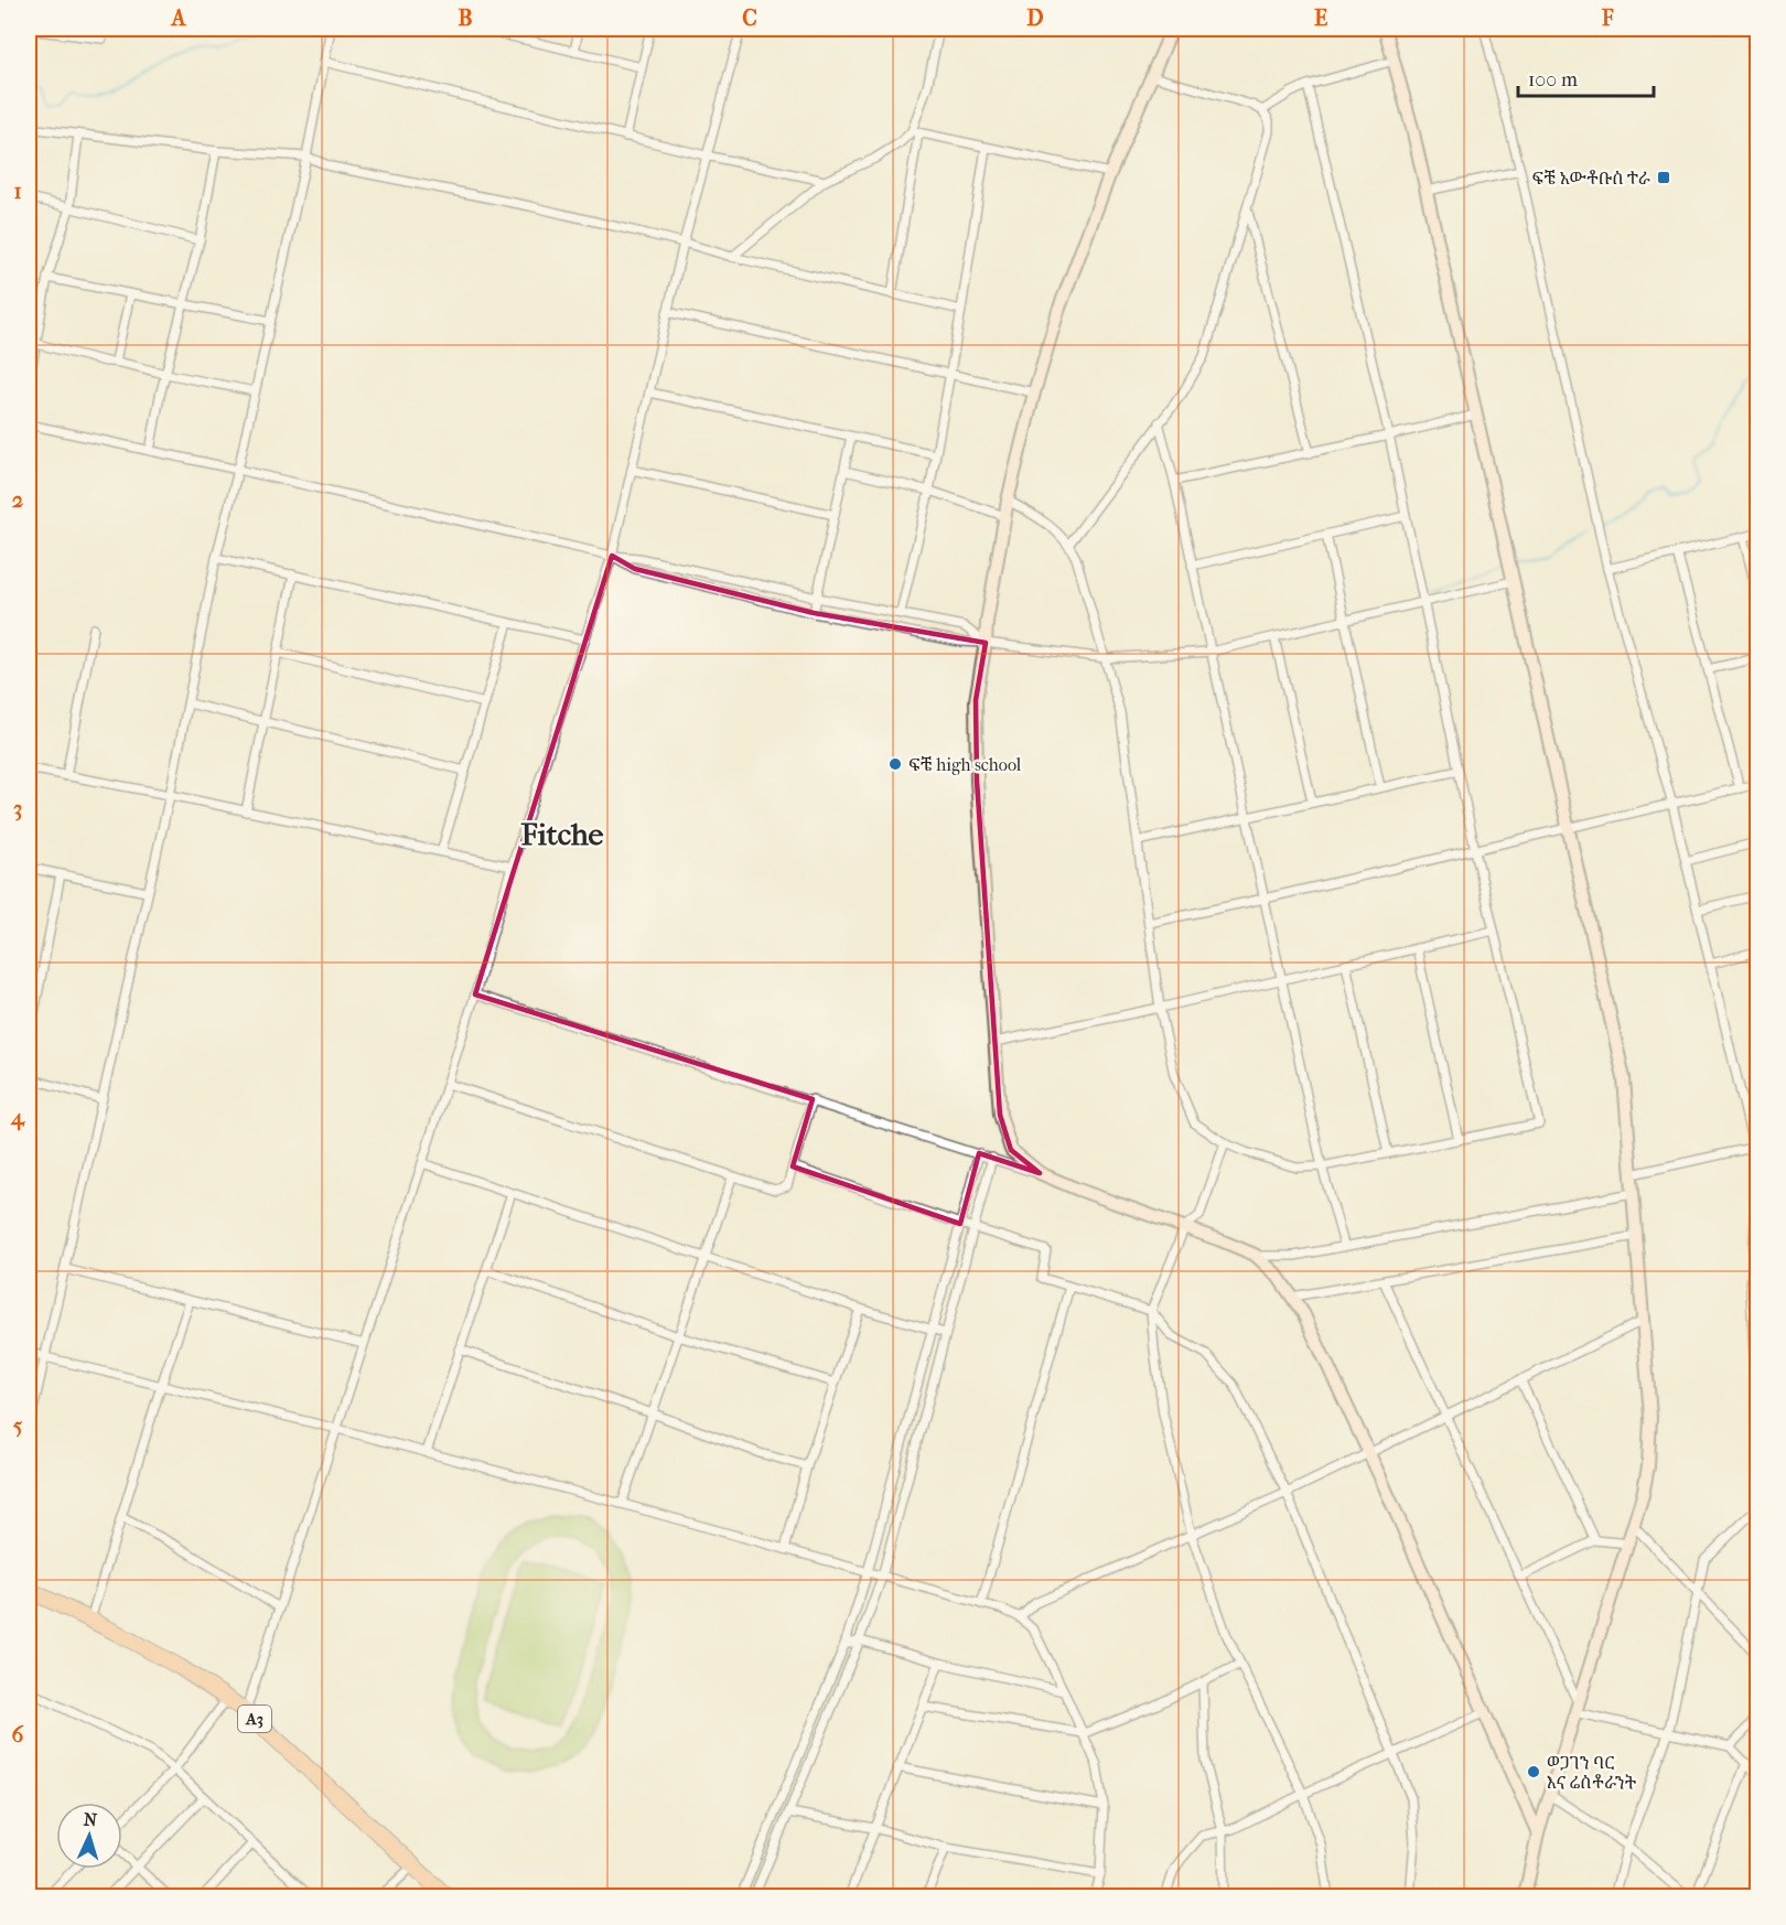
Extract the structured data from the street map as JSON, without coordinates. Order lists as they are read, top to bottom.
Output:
{
  "streets": {
    "highway": ["A3"]
  },
  "districts": ["Fitche"],
  "places": {
    "transit": ["ፍቼ አውቶቡስ ተራ"],
    "other": ["ፍቼ high school", "ወጋገን ባር እና ሬስቶራንት"]
  },
  "scale_bar": "100 m",
  "north": "top",
  "grid": {
    "columns": [
      "A",
      "B",
      "C",
      "D",
      "E",
      "F"
    ],
    "rows": [
      "1",
      "2",
      "3",
      "4",
      "5",
      "6"
    ]
  }
}
